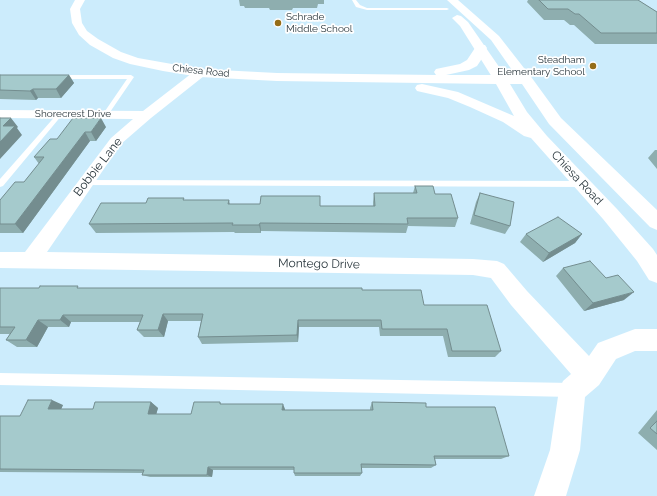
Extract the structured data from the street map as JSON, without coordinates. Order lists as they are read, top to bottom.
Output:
{
  "streets": {
    "main road": ["Chiesa Road"],
    "street": ["Shorecrest Drive", "Bobbie Lane", "Montego Drive"]
  },
  "crossings": [
    ["Chiesa Road", "Bobbie Lane"],
    ["Shorecrest Drive", "Bobbie Lane"],
    ["Bobbie Lane", "Montego Drive"]
  ],
  "places": ["Schrade Middle School", "Steadham Elementary School"]
}
